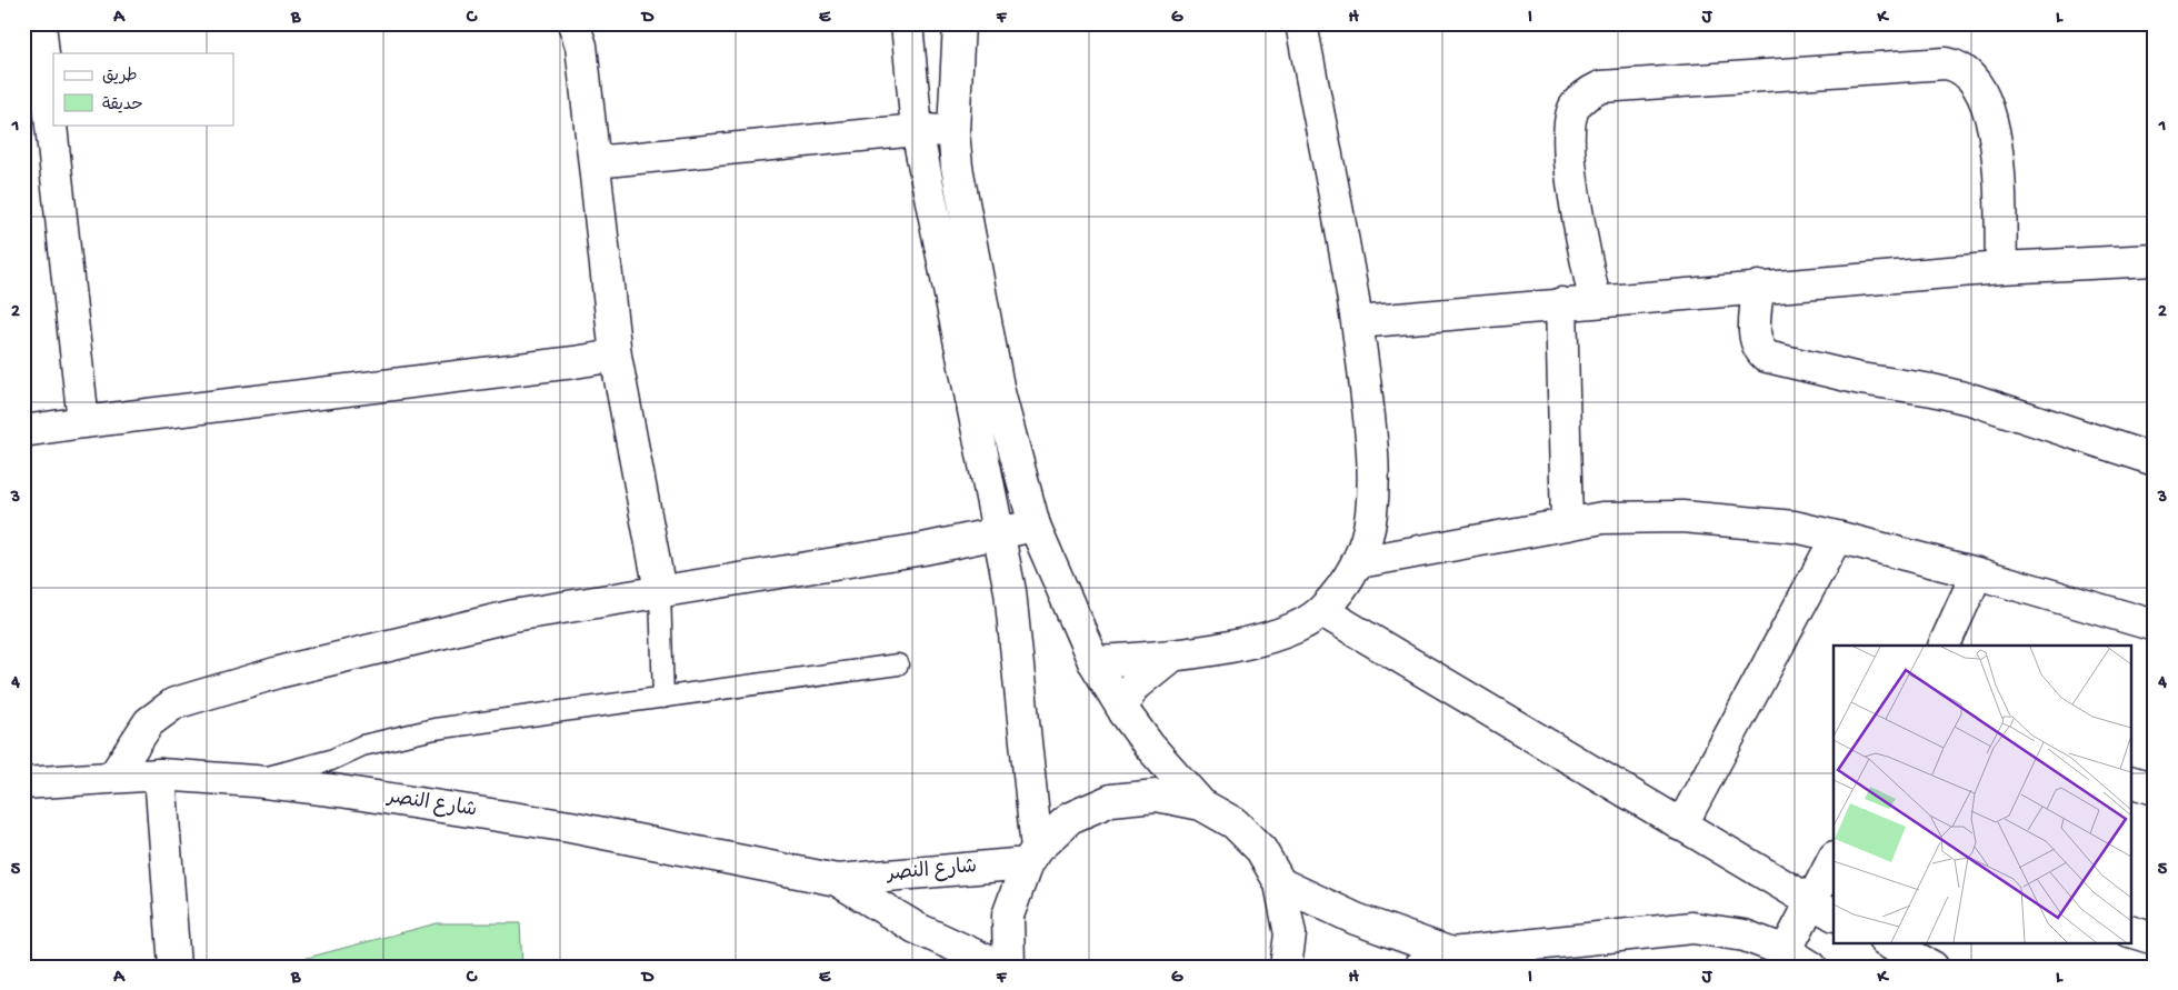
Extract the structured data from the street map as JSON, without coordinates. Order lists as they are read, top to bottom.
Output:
{
  "streets": {
    "street": ["شارع النصر"]
  },
  "legend": ["طريق", "حديقة"],
  "grid": {
    "columns": [
      "A",
      "B",
      "C",
      "D",
      "E",
      "F",
      "G",
      "H",
      "I",
      "J",
      "K",
      "L"
    ],
    "rows": [
      "1",
      "2",
      "3",
      "4",
      "5"
    ]
  }
}
